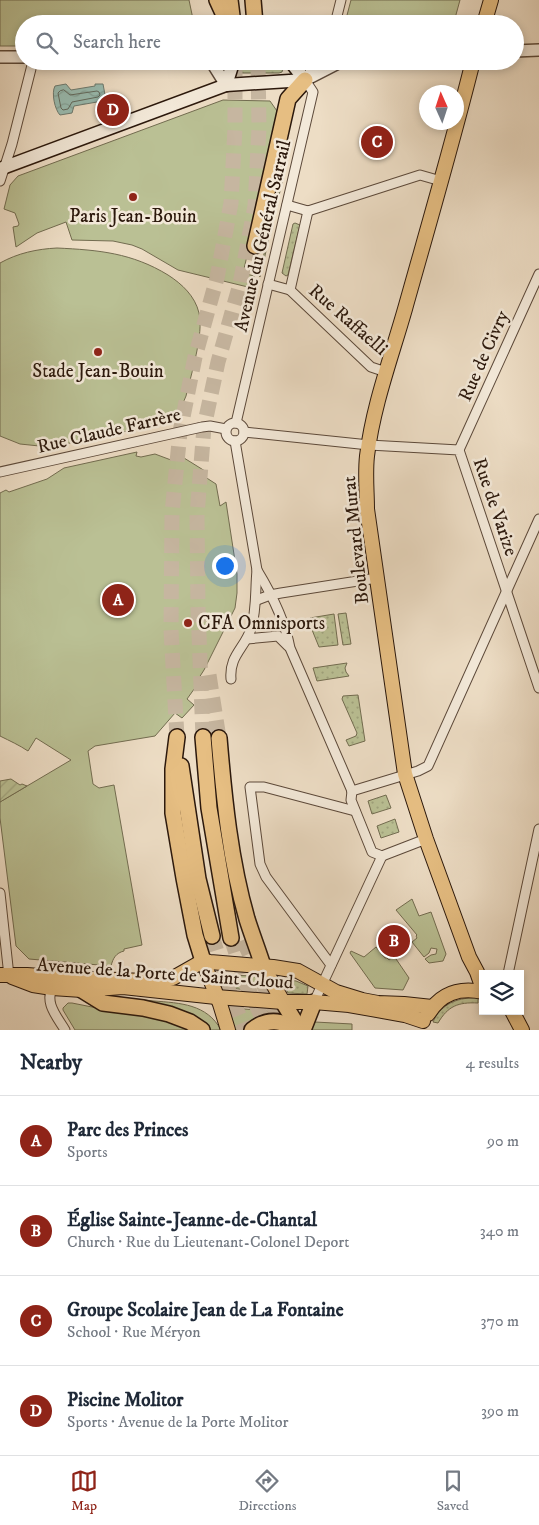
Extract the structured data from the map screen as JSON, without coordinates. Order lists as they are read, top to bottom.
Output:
{
  "streets": {
    "main road": ["Boulevard Murat", "Avenue de la Porte de Saint-Cloud"],
    "street": [
      "Avenue du Général Sarrail",
      "Rue Raffaelli",
      "Rue de Civry",
      "Rue Claude Farrère",
      "Rue de Varize"
    ]
  },
  "crossings": [
    ["Avenue du Général Sarrail", "Rue Raffaelli"],
    ["Avenue du Général Sarrail", "Rue Claude Farrère"],
    ["Avenue du Général Sarrail", "Rue de Varize"],
    ["Rue Raffaelli", "Boulevard Murat"],
    ["Rue de Civry", "Rue de Varize"],
    ["Rue Claude Farrère", "Rue de Varize"],
    ["Rue de Varize", "Boulevard Murat"]
  ],
  "places": ["Paris Jean-Bouin", "Stade Jean-Bouin", "CFA Omnisports"],
  "north": "top",
  "page": {
    "search": "Search here",
    "pins": [
      "D",
      "C",
      "A",
      "B"
    ],
    "heading": ["Nearby", "4 results"],
    "list": [
      {
        "mark": "A",
        "name": "Parc des Princes",
        "note": "Sports",
        "value": "90 m"
      },
      {
        "mark": "B",
        "name": "Église Sainte-Jeanne-de-Chantal",
        "note": "Church · Rue du Lieutenant-Colonel Deport",
        "value": "340 m"
      },
      {
        "mark": "C",
        "name": "Groupe Scolaire Jean de La Fontaine",
        "note": "School · Rue Méryon",
        "value": "370 m"
      },
      {
        "mark": "D",
        "name": "Piscine Molitor",
        "note": "Sports · Avenue de la Porte Molitor",
        "value": "390 m"
      }
    ],
    "nav": ["Map", "Directions", "Saved"]
  }
}
